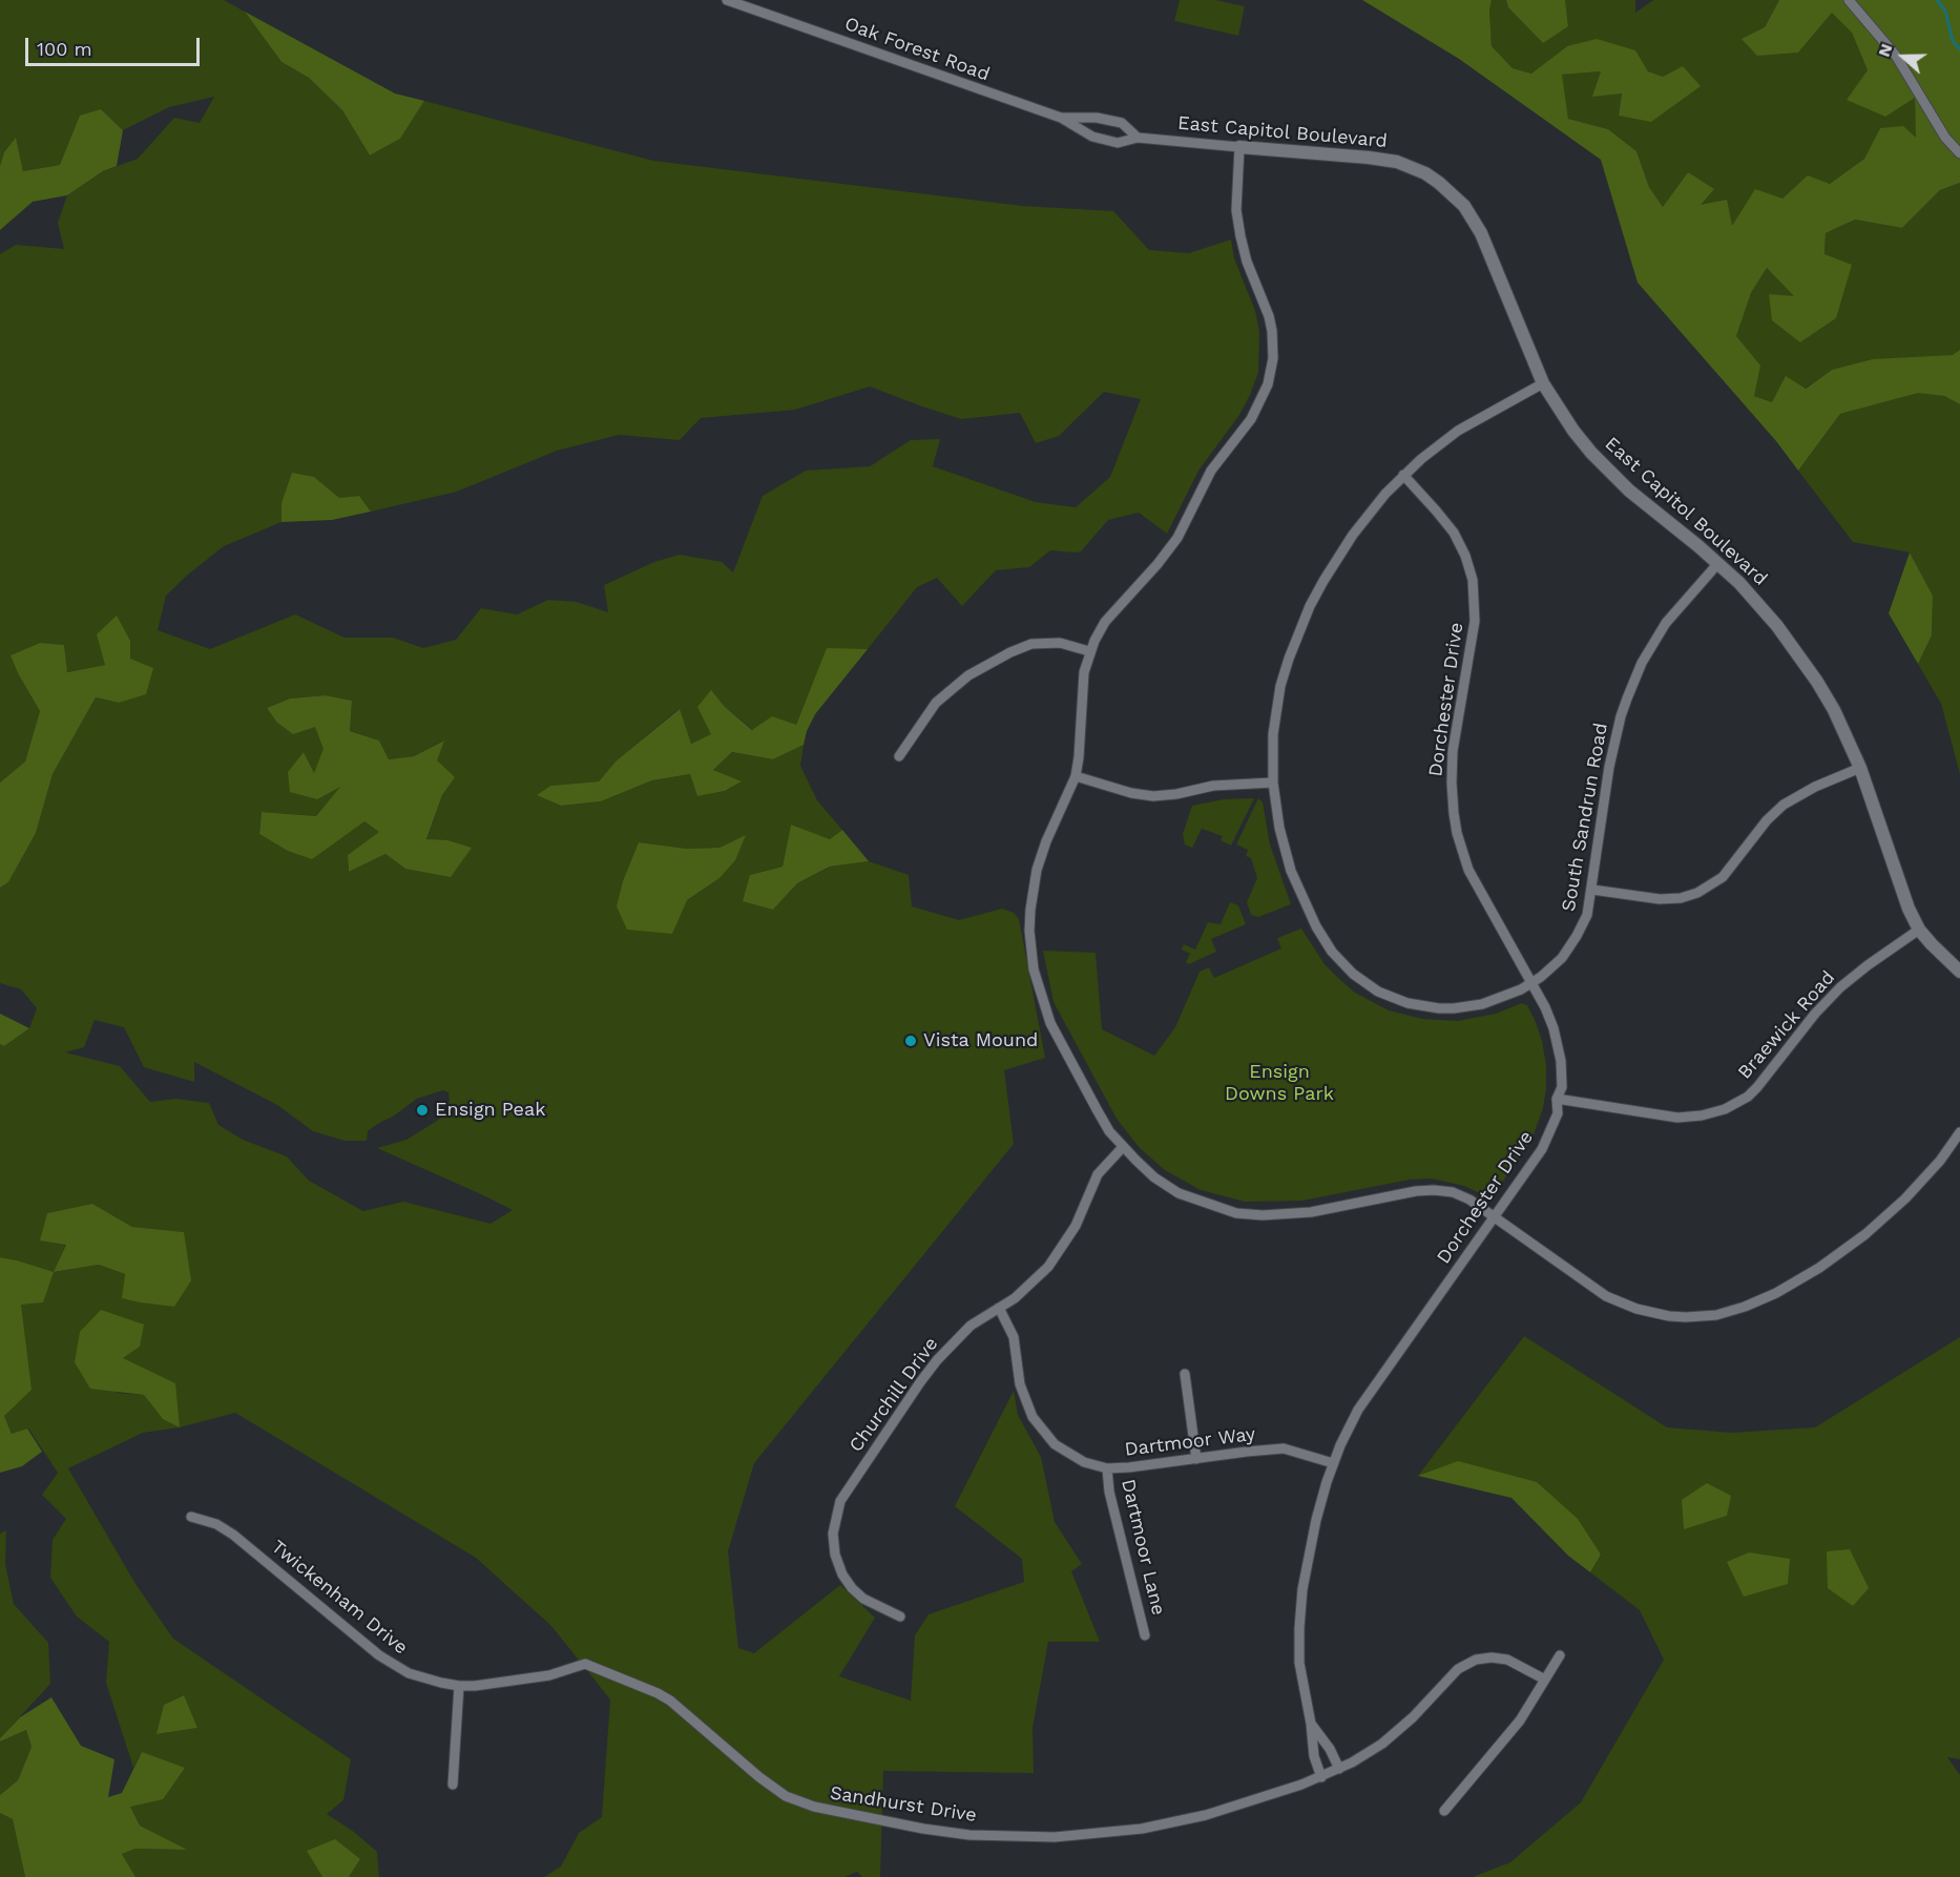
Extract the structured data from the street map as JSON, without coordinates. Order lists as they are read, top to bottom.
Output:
{
  "streets": {
    "street": [
      "Oak Forest Road",
      "East Capitol Boulevard",
      "Dorchester Drive",
      "South Sandrun Road",
      "Braewick Road",
      "Churchill Drive",
      "Dartmoor Way",
      "Dartmoor Lane",
      "Twickenham Drive",
      "Sandhurst Drive"
    ]
  },
  "crossings": [
    ["Oak Forest Road", "East Capitol Boulevard"],
    ["East Capitol Boulevard", "South Sandrun Road"],
    ["East Capitol Boulevard", "Braewick Road"],
    ["Dorchester Drive", "South Sandrun Road"],
    ["Dorchester Drive", "Braewick Road"],
    ["Dorchester Drive", "Dartmoor Way"],
    ["Dorchester Drive", "Sandhurst Drive"],
    ["Churchill Drive", "Dartmoor Way"],
    ["Dartmoor Way", "Dartmoor Lane"],
    ["Twickenham Drive", "Sandhurst Drive"]
  ],
  "parks": ["Ensign Downs Park"],
  "places": ["Vista Mound", "Ensign Peak"],
  "scale_bar": "100 m",
  "north": "left"
}
